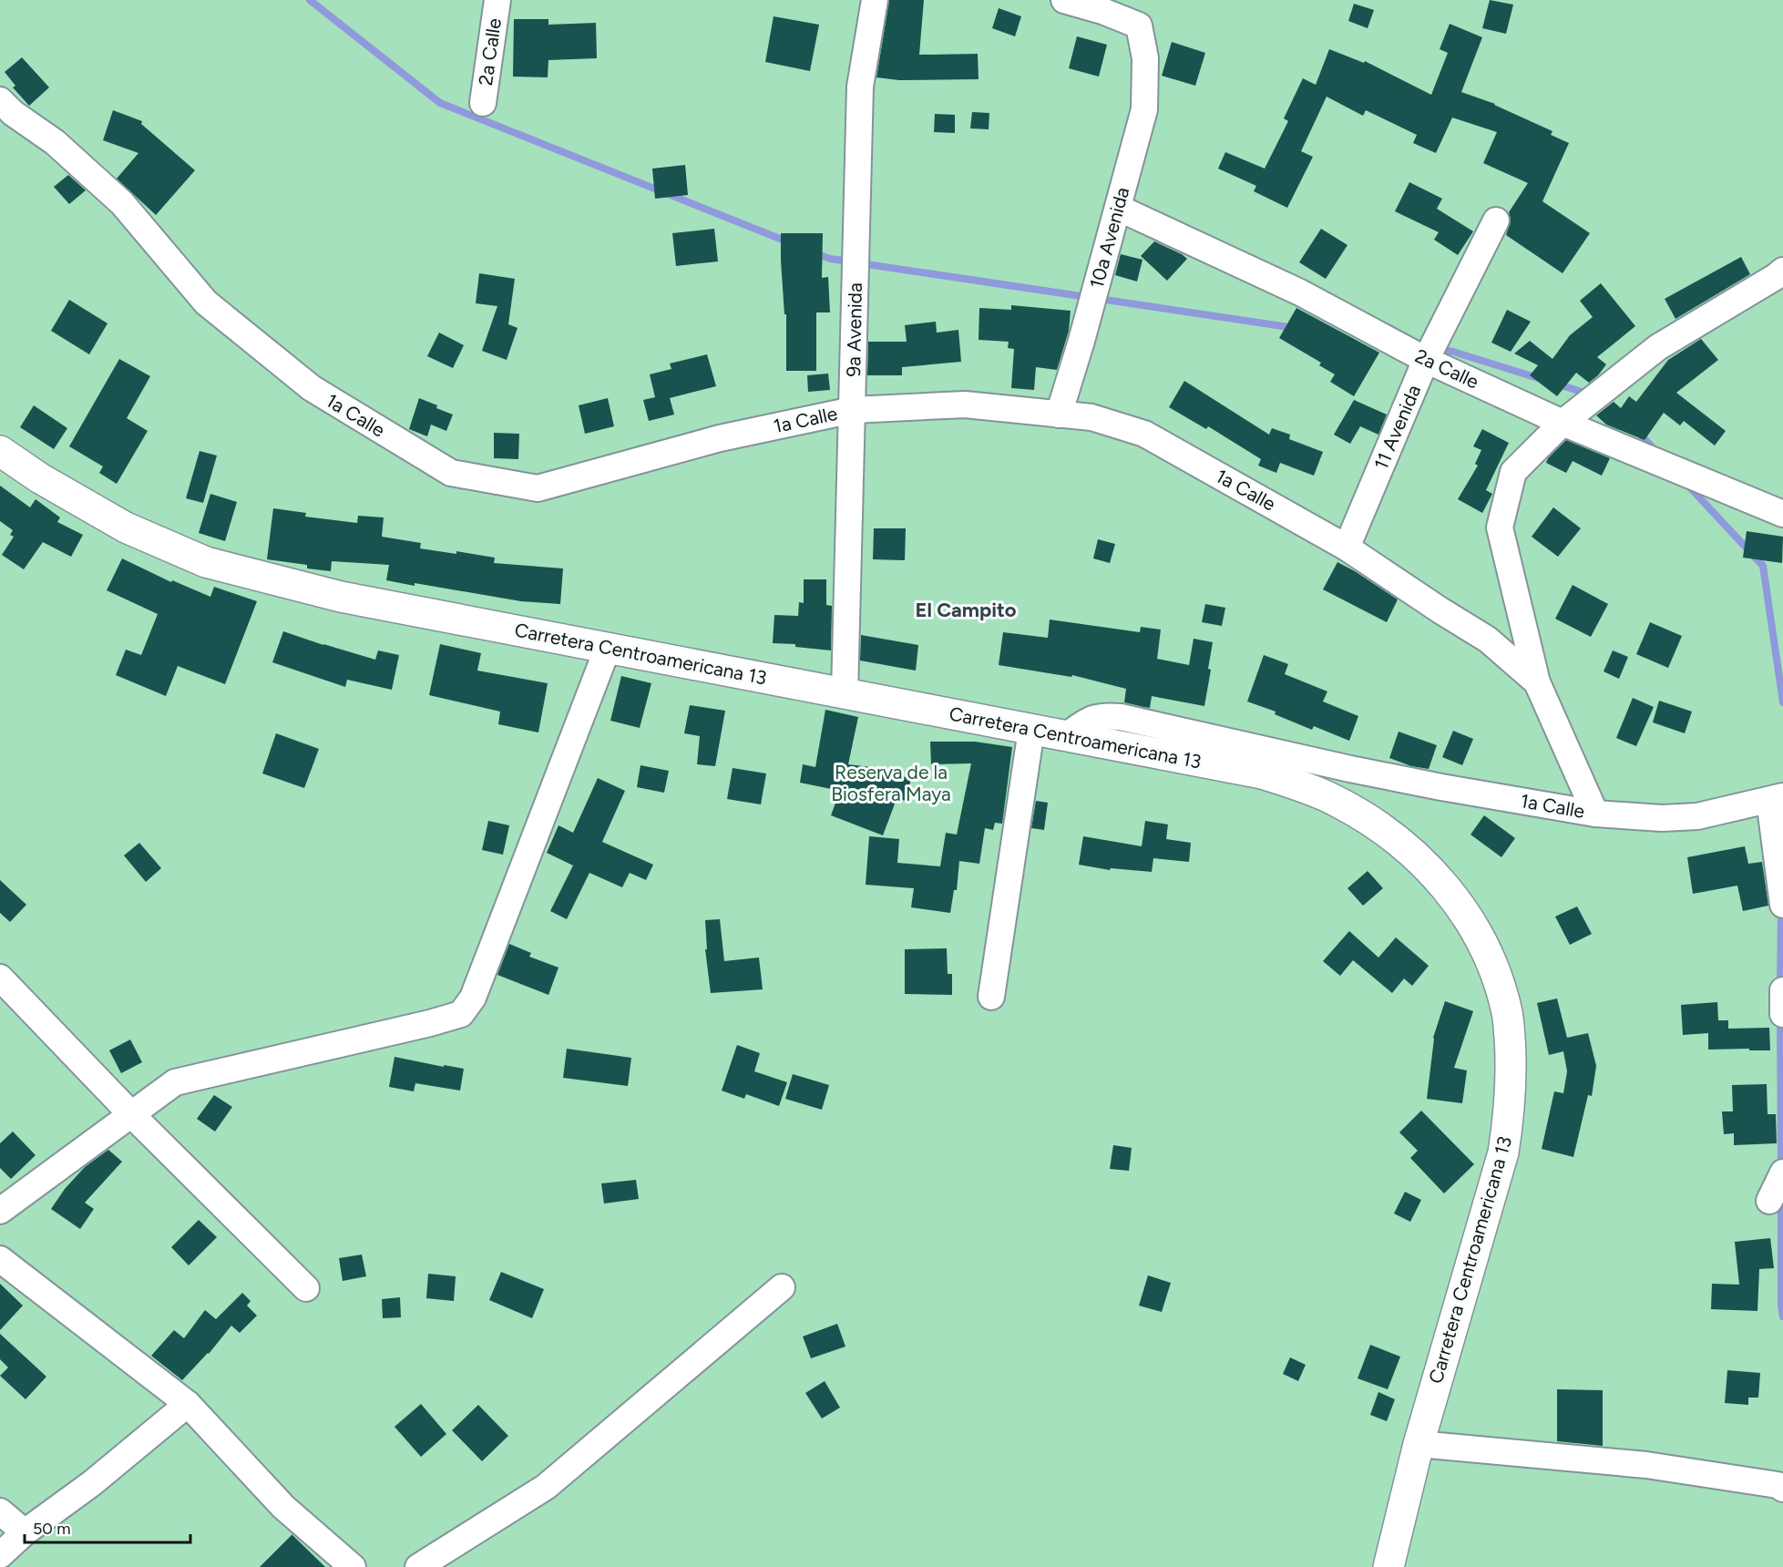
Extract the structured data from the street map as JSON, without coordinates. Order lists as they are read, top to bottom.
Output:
{
  "streets": {
    "highway": ["Carretera Centroamericana 13"],
    "street": [
      "2a Calle",
      "10a Avenida",
      "9a Avenida",
      "1a Calle",
      "11 Avenida"
    ]
  },
  "crossings": [
    ["2a Calle", "10a Avenida"],
    ["2a Calle", "11 Avenida"],
    ["10a Avenida", "1a Calle"],
    ["9a Avenida", "1a Calle"],
    ["9a Avenida", "Carretera Centroamericana 13"],
    ["1a Calle", "11 Avenida"],
    ["1a Calle", "Carretera Centroamericana 13"]
  ],
  "districts": ["El Campito"],
  "parks": ["Reserva de la Biosfera Maya"],
  "scale_bar": "50 m"
}
